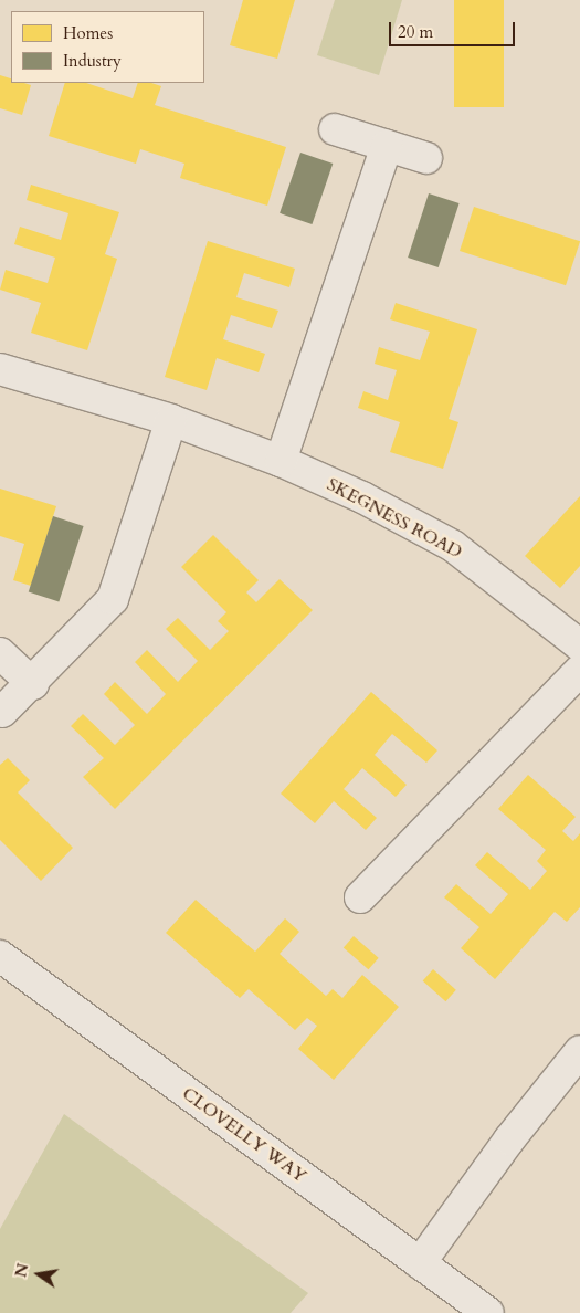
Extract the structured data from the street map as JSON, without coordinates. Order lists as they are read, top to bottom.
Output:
{
  "streets": {
    "street": ["SKEGNESS ROAD", "CLOVELLY WAY"]
  },
  "legend": ["Homes", "Industry"],
  "scale_bar": "20 m",
  "north": "left"
}
